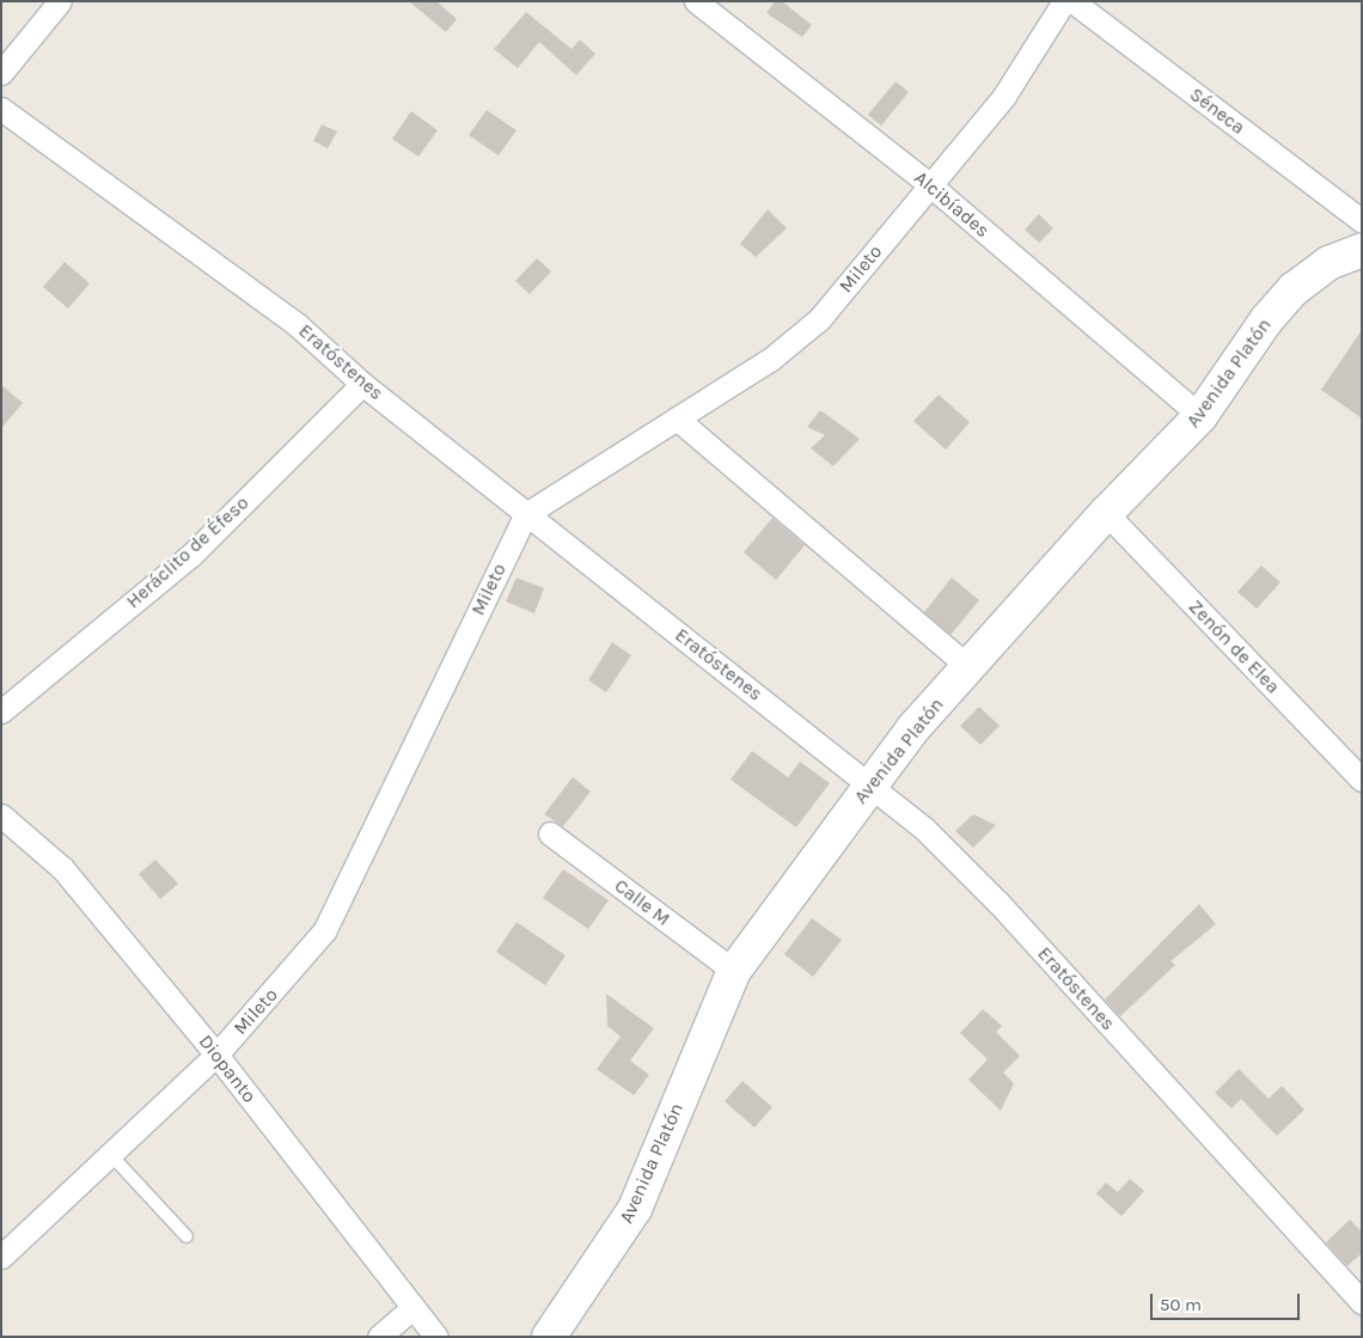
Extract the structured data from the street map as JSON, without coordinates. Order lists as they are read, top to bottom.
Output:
{
  "streets": {
    "street": [
      "Séneca",
      "Alcibíades",
      "Mileto",
      "Eratóstenes",
      "Avenida Platón",
      "Heráclito de Éfeso",
      "Zenón de Elea",
      "Calle M",
      "Diopanto"
    ]
  },
  "crossings": [
    ["Alcibíades", "Mileto"],
    ["Alcibíades", "Avenida Platón"],
    ["Mileto", "Eratóstenes"],
    ["Mileto", "Diopanto"],
    ["Eratóstenes", "Avenida Platón"],
    ["Eratóstenes", "Heráclito de Éfeso"],
    ["Avenida Platón", "Zenón de Elea"],
    ["Avenida Platón", "Calle M"]
  ],
  "scale_bar": "50 m"
}
